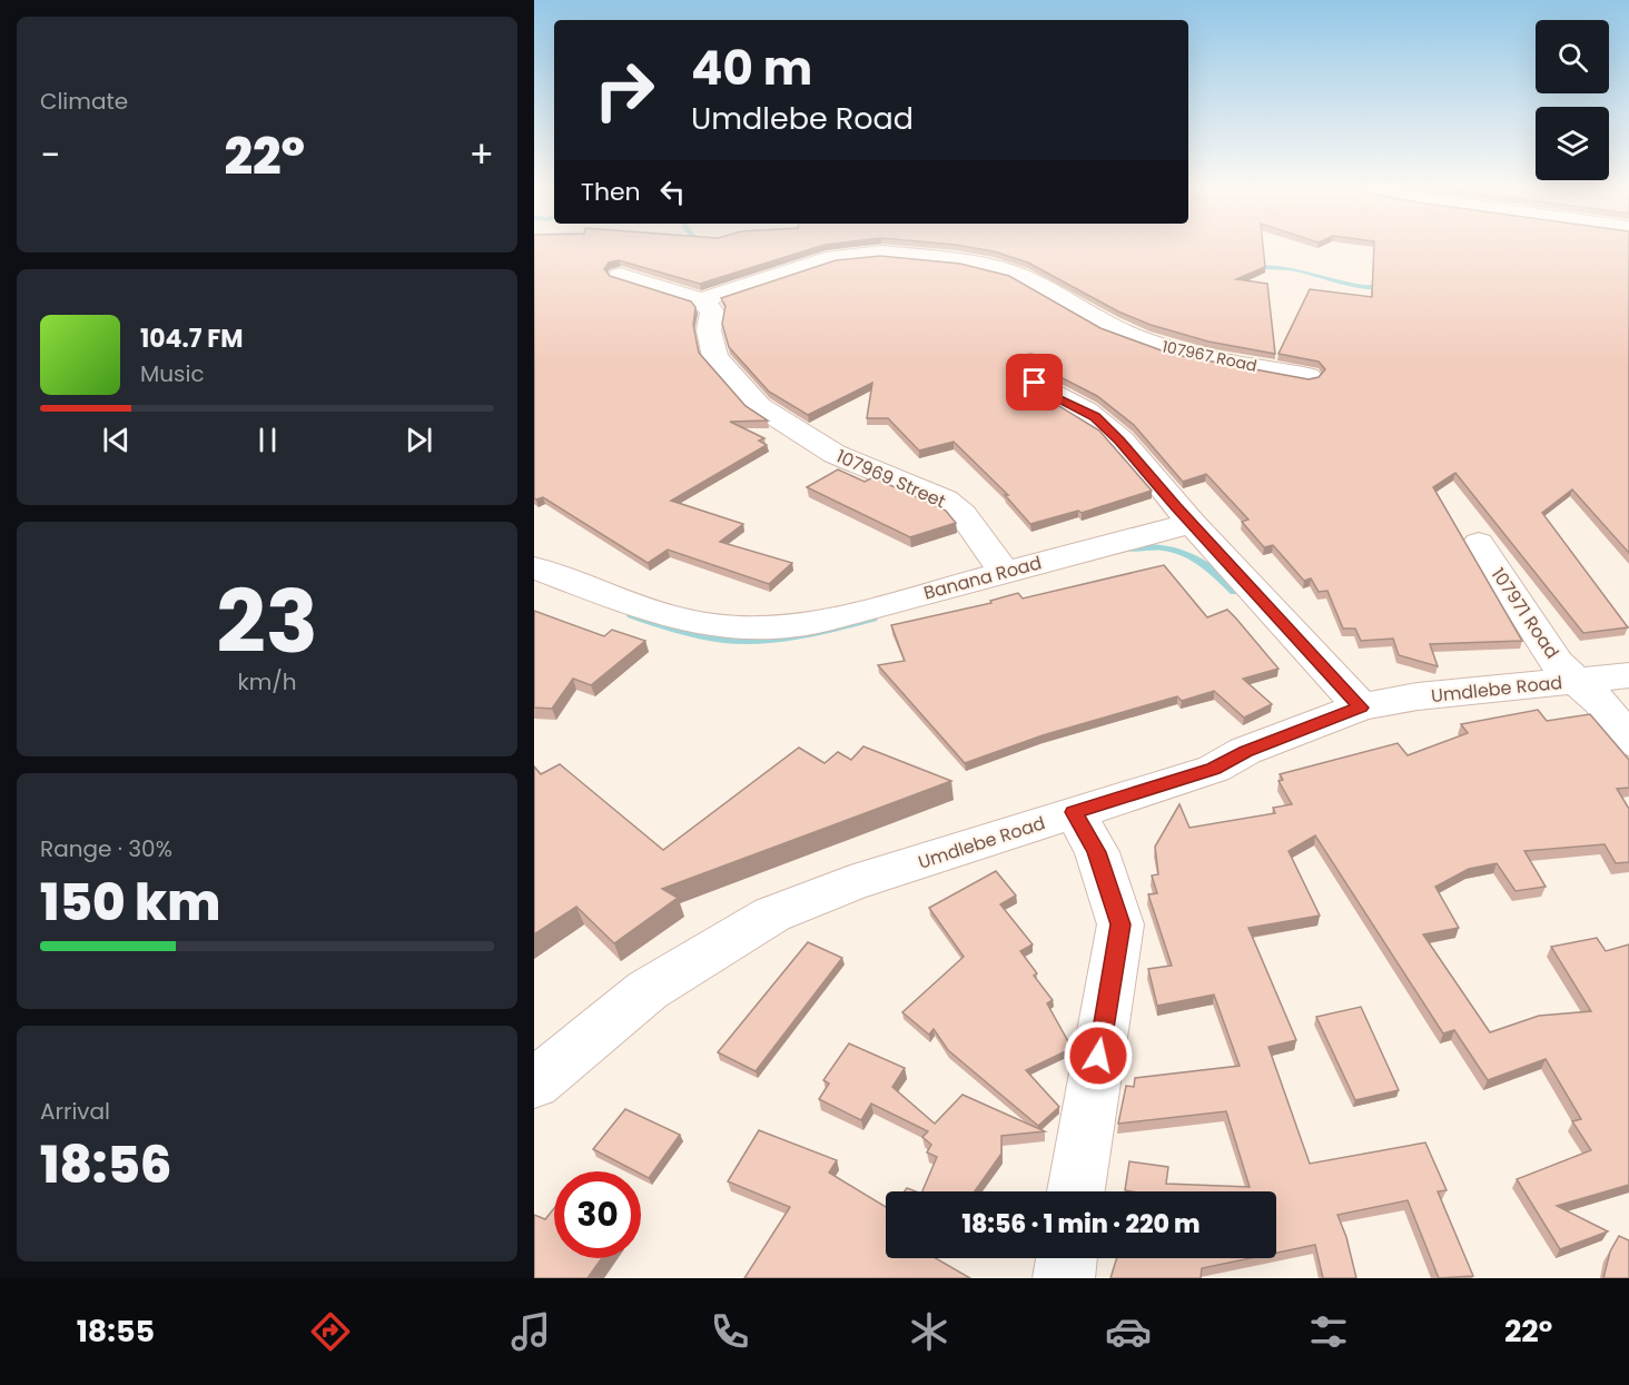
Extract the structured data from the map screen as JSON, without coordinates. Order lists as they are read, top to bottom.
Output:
{
  "streets": {
    "street": [
      "107967 Road",
      "107969 Street",
      "Banana Road",
      "107971 Road",
      "Umdlebe Road"
    ]
  },
  "crossings": [
    ["107967 Road", "107969 Street"],
    ["107969 Street", "Banana Road"],
    ["107971 Road", "Umdlebe Road"]
  ],
  "page": {
    "tile": [
      "Climate",
      ["23", "km/h"],
      ["Range · 30%", "150 km"],
      ["Arrival", "18:56"]
    ],
    "turn": ["40 m", "Umdlebe Road"],
    "heat": ["−", "22°", "+"],
    "then": "Then",
    "song": ["104.7 FM", "Music"],
    "limit": "30",
    "trip": "18:56 · 1 min · 220 m",
    "tabs": ["18:55", "22°"]
  }
}
